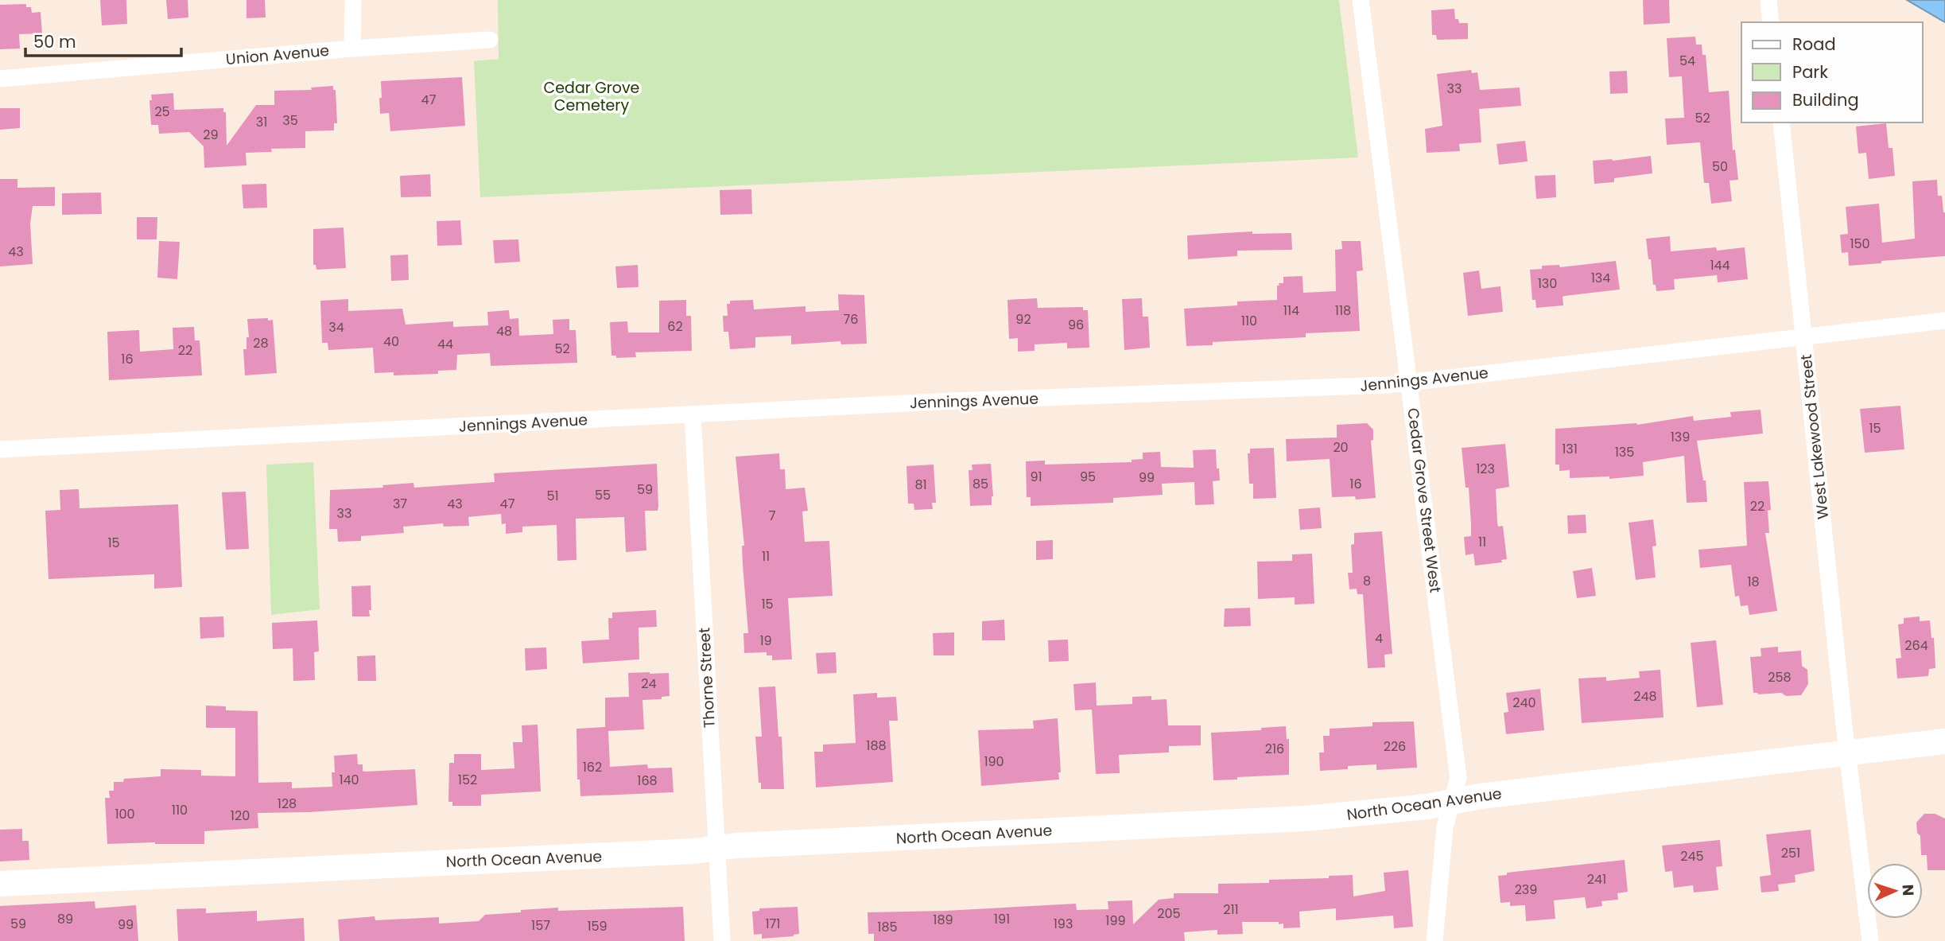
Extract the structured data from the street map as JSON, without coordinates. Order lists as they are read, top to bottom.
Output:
{
  "streets": {
    "street": [
      "Union Avenue",
      "Jennings Avenue",
      "West Lakewood Street",
      "Cedar Grove Street West",
      "Thorne Street",
      "North Ocean Avenue"
    ]
  },
  "crossings": [
    ["Jennings Avenue", "West Lakewood Street"],
    ["Jennings Avenue", "Cedar Grove Street West"],
    ["Jennings Avenue", "Thorne Street"],
    ["West Lakewood Street", "North Ocean Avenue"],
    ["Cedar Grove Street West", "North Ocean Avenue"],
    ["Thorne Street", "North Ocean Avenue"]
  ],
  "parks": ["Cedar Grove Cemetery"],
  "house_numbers": [
    "54",
    "33",
    "47",
    "25",
    "52",
    "35",
    "31",
    "29",
    "50",
    "150",
    "43",
    "144",
    "134",
    "130",
    "114",
    "118",
    "76",
    "92",
    "110",
    "96",
    "62",
    "34",
    "48",
    "40",
    "28",
    "44",
    "52",
    "22",
    "16",
    "15",
    "139",
    "20",
    "131",
    "135",
    "123",
    "91",
    "95",
    "99",
    "85",
    "16",
    "81",
    "59",
    "55",
    "51",
    "37",
    "43",
    "47",
    "22",
    "33",
    "7",
    "11",
    "15",
    "11",
    "8",
    "18",
    "15",
    "4",
    "19",
    "264",
    "258",
    "24",
    "248",
    "240",
    "188",
    "226",
    "216",
    "190",
    "162",
    "140",
    "152",
    "168",
    "128",
    "110",
    "100",
    "120",
    "251",
    "245",
    "241",
    "239",
    "211",
    "205",
    "89",
    "191",
    "189",
    "199",
    "59",
    "171",
    "193",
    "99",
    "157",
    "159",
    "185"
  ],
  "legend": ["Road", "Park", "Building"],
  "scale_bar": "50 m",
  "north": "right"
}
